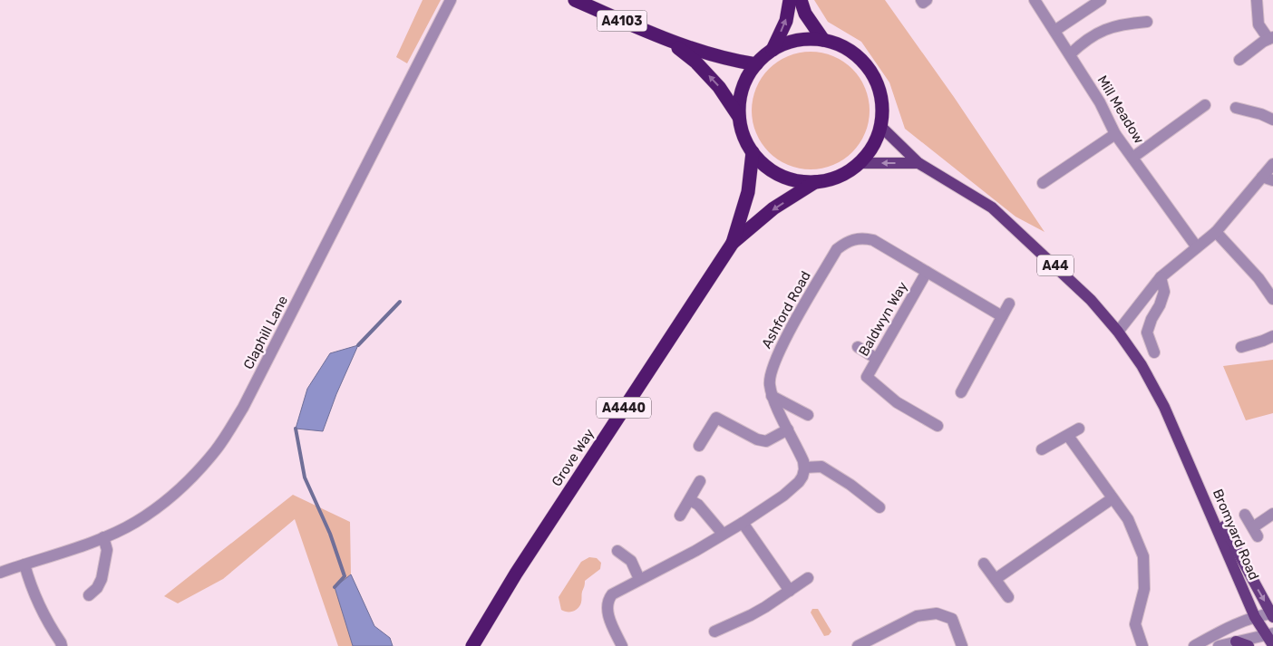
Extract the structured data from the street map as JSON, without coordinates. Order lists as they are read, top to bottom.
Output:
{
  "streets": {
    "highway": ["A4103", "A4440", "Grove Way"],
    "main road": ["A44", "Bromyard Road"],
    "street": [
      "Mill Meadow",
      "Ashford Road",
      "Baldwyn Way",
      "Claphill Lane"
    ]
  },
  "crossings": [
    ["A4103", "Grove Way"],
    ["A4103", "Bromyard Road"],
    ["Ashford Road", "Baldwyn Way"],
    ["Grove Way", "Bromyard Road"]
  ]
}
